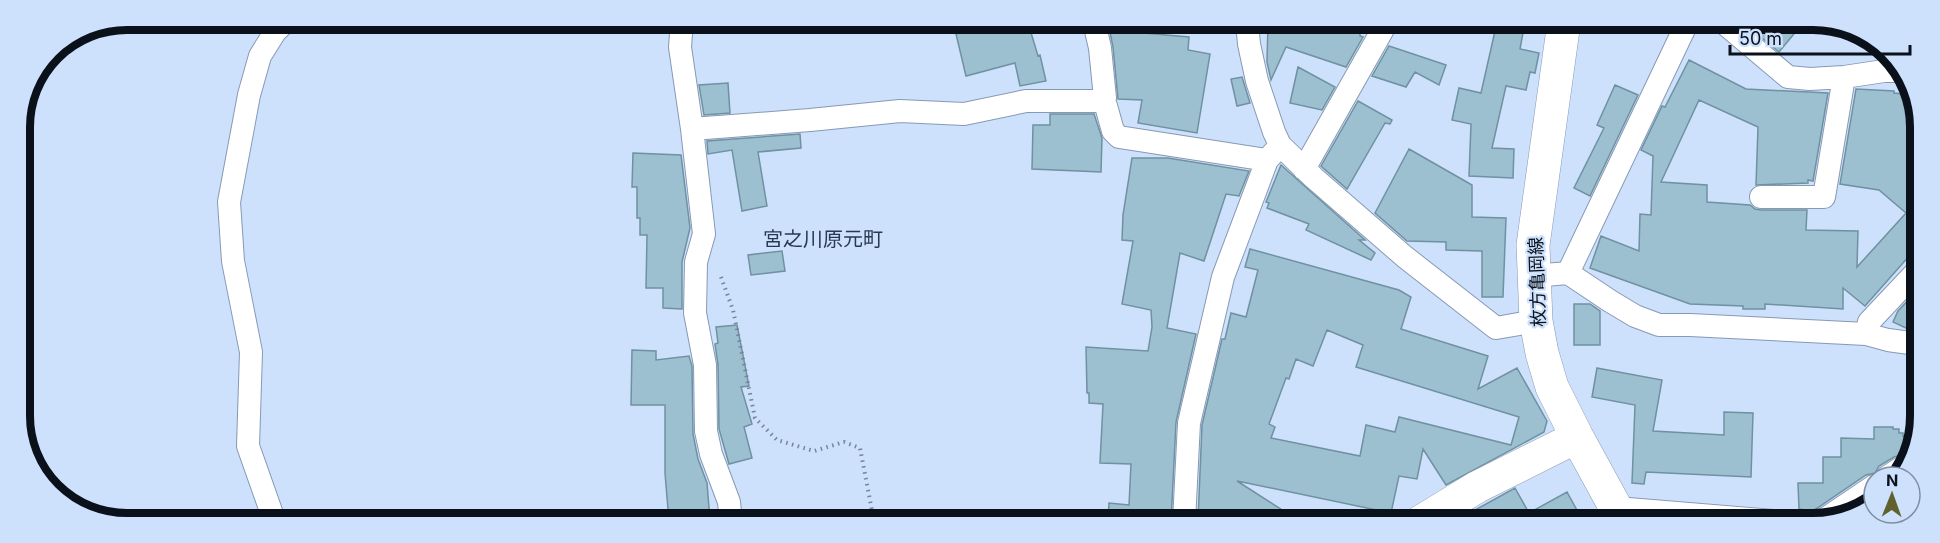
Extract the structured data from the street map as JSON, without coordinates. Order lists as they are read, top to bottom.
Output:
{
  "streets": {
    "main road": ["枚方亀岡線"]
  },
  "districts": ["宮之川原元町"],
  "scale_bar": "50 m",
  "north": "top"
}
